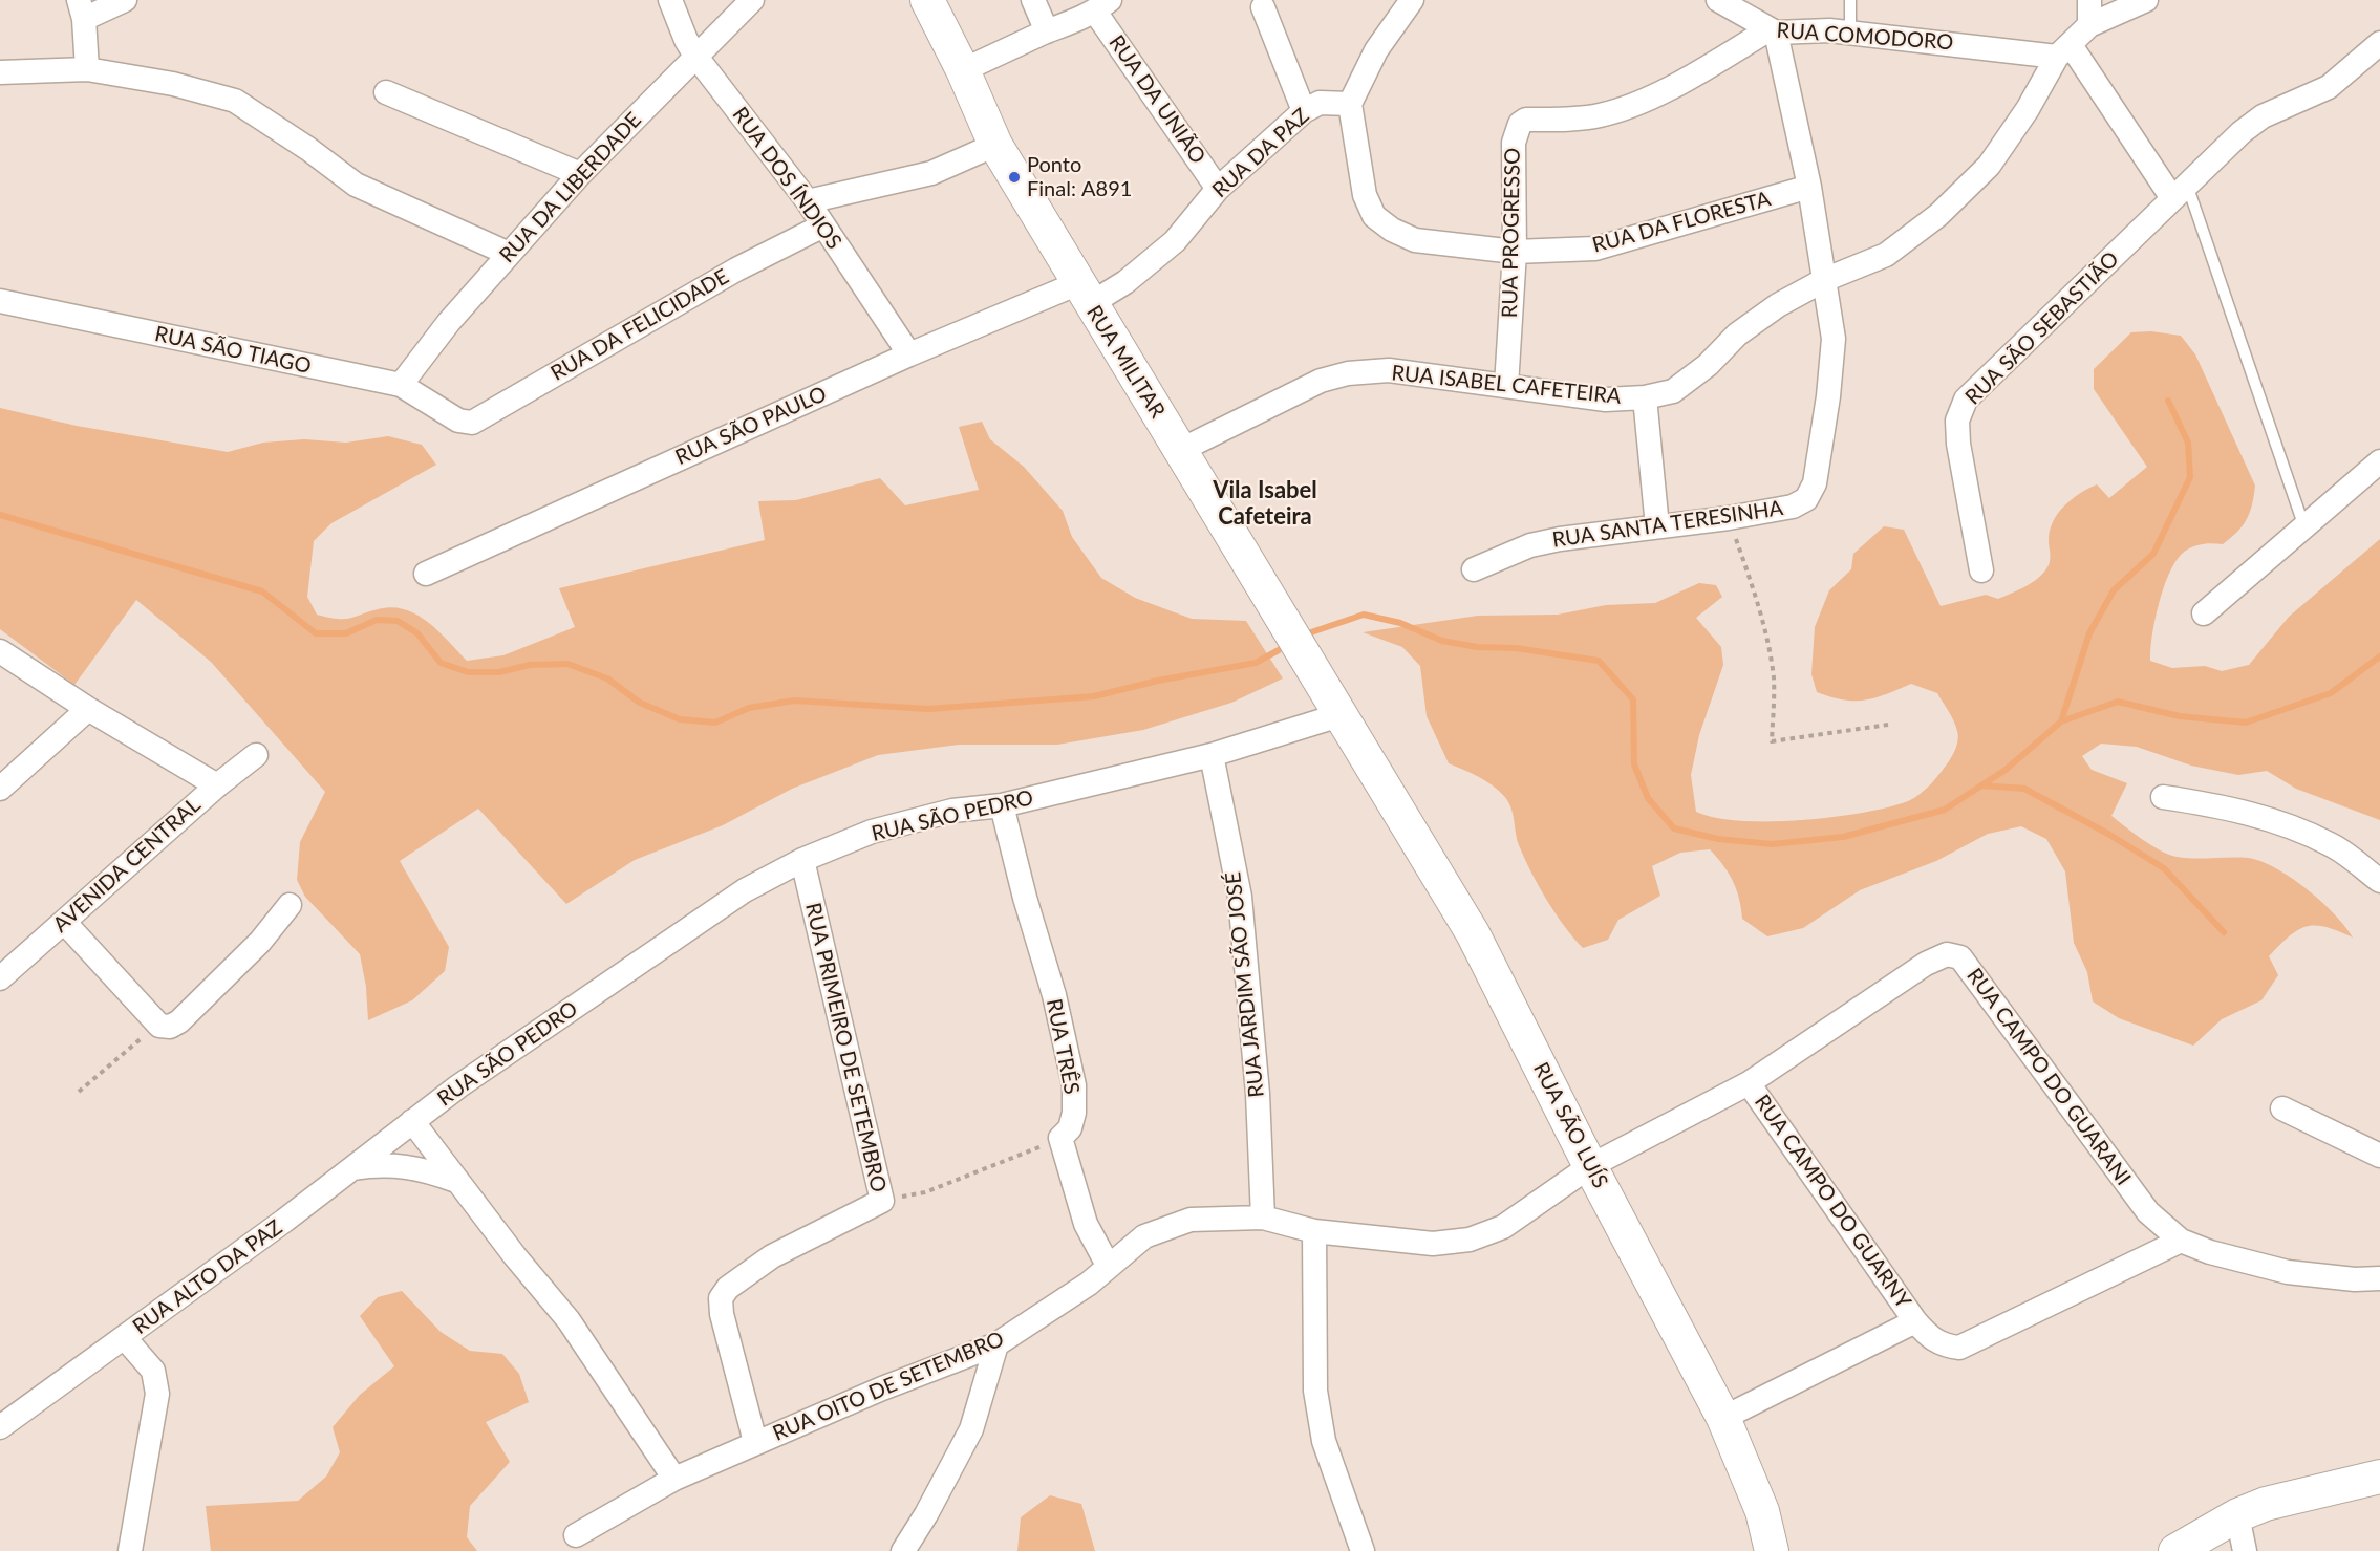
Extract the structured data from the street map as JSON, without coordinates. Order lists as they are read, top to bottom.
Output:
{
  "streets": {
    "street": [
      "RUA COMODORO",
      "RUA DA UNIÃO",
      "RUA DA PAZ",
      "RUA DOS ÍNDIOS",
      "RUA DA LIBERDADE",
      "RUA DA FLORESTA",
      "RUA PROGRESSO",
      "RUA DA FELICIDADE",
      "RUA SÃO SEBASTIÃO",
      "RUA SÃO TIAGO",
      "RUA MILITAR",
      "RUA ISABEL CAFETEIRA",
      "RUA SÃO PAULO",
      "RUA SANTA TERESINHA",
      "RUA SÃO PEDRO",
      "AVENIDA CENTRAL",
      "RUA JARDIM SÃO JOSÉ",
      "RUA TRÊS",
      "RUA PRIMEIRO DE SETEMBRO",
      "RUA CAMPO DO GUARANI",
      "RUA SÃO LUÍS",
      "RUA CAMPO DO GUARNY",
      "RUA ALTO DA PAZ",
      "RUA OITO DE SETEMBRO"
    ]
  },
  "crossings": [
    ["RUA COMODORO", "RUA PROGRESSO"],
    ["RUA COMODORO", "RUA ISABEL CAFETEIRA"],
    ["RUA COMODORO", "RUA SANTA TERESINHA"],
    ["RUA DA UNIÃO", "RUA DA PAZ"],
    ["RUA DA PAZ", "RUA DA FLORESTA"],
    ["RUA DA PAZ", "RUA MILITAR"],
    ["RUA DA PAZ", "RUA SÃO PAULO"],
    ["RUA DOS ÍNDIOS", "RUA DA LIBERDADE"],
    ["RUA DOS ÍNDIOS", "RUA DA FELICIDADE"],
    ["RUA DOS ÍNDIOS", "RUA SÃO PAULO"],
    ["RUA DA LIBERDADE", "RUA SÃO TIAGO"],
    ["RUA DA FLORESTA", "RUA PROGRESSO"],
    ["RUA DA FLORESTA", "RUA SANTA TERESINHA"],
    ["RUA PROGRESSO", "RUA ISABEL CAFETEIRA"],
    ["RUA PROGRESSO", "RUA SANTA TERESINHA"],
    ["RUA DA FELICIDADE", "RUA SÃO TIAGO"],
    ["RUA MILITAR", "RUA ISABEL CAFETEIRA"],
    ["RUA MILITAR", "RUA SÃO PAULO"],
    ["RUA MILITAR", "RUA SÃO PEDRO"],
    ["RUA MILITAR", "RUA SÃO LUÍS"],
    ["RUA ISABEL CAFETEIRA", "RUA SANTA TERESINHA"],
    ["RUA SÃO PEDRO", "RUA JARDIM SÃO JOSÉ"],
    ["RUA SÃO PEDRO", "RUA TRÊS"],
    ["RUA SÃO PEDRO", "RUA PRIMEIRO DE SETEMBRO"],
    ["RUA SÃO PEDRO", "RUA SÃO LUÍS"],
    ["RUA SÃO PEDRO", "RUA ALTO DA PAZ"],
    ["RUA JARDIM SÃO JOSÉ", "RUA OITO DE SETEMBRO"],
    ["RUA PRIMEIRO DE SETEMBRO", "RUA OITO DE SETEMBRO"],
    ["RUA CAMPO DO GUARANI", "RUA CAMPO DO GUARNY"],
    ["RUA CAMPO DO GUARANI", "RUA OITO DE SETEMBRO"],
    ["RUA SÃO LUÍS", "RUA OITO DE SETEMBRO"],
    ["RUA CAMPO DO GUARNY", "RUA OITO DE SETEMBRO"]
  ],
  "districts": ["Vila Isabel Cafeteira"],
  "places": ["Ponto Final: A891"]
}
